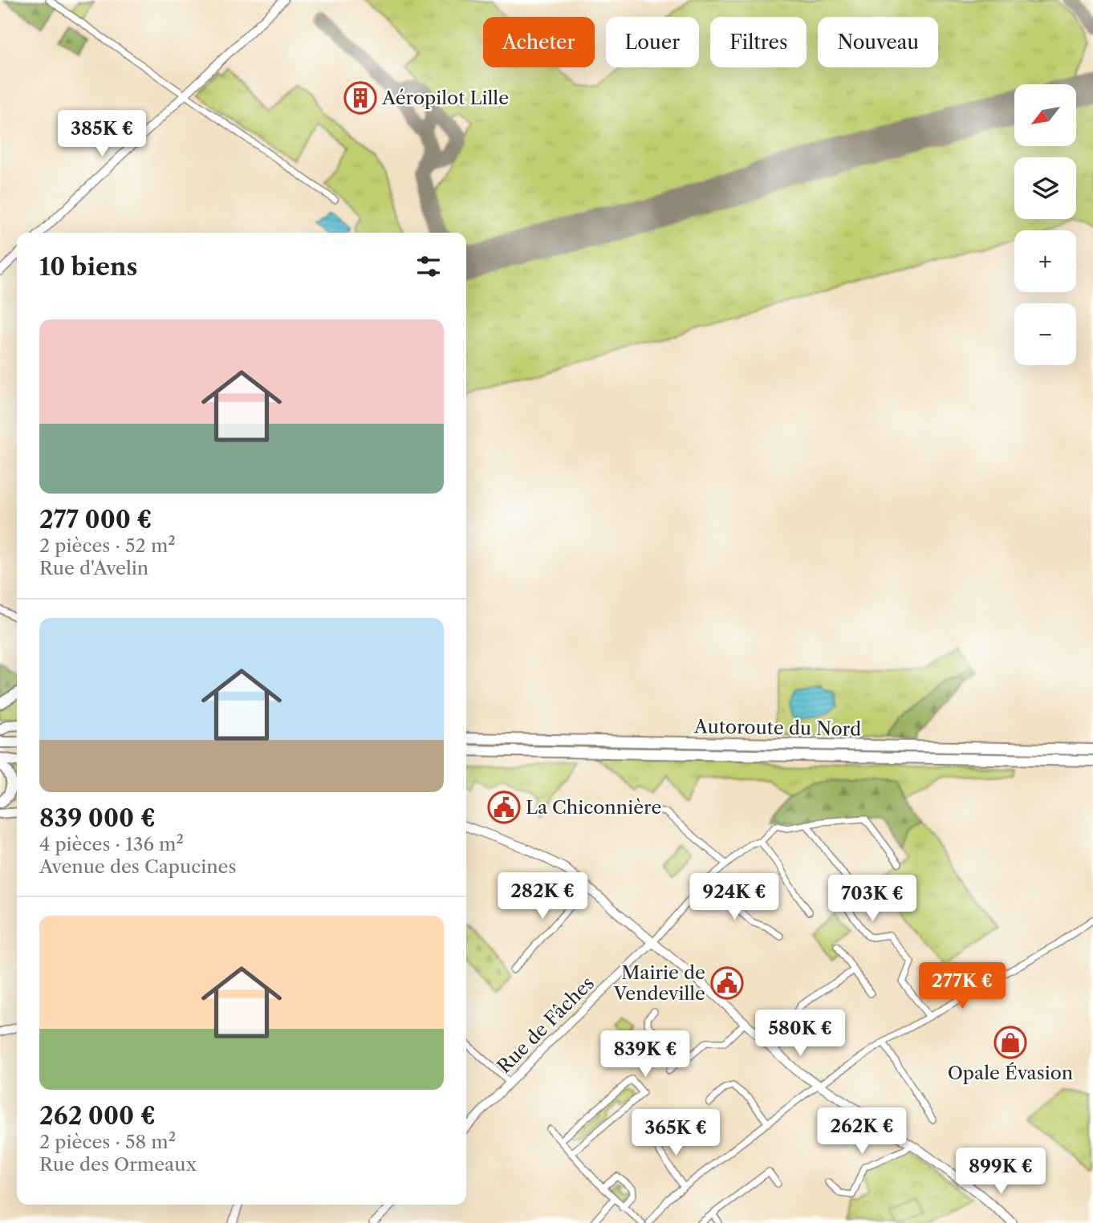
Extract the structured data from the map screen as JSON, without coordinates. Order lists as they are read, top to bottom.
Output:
{
  "streets": {
    "highway": ["Autoroute du Nord"],
    "street": ["Rue de Fâches"]
  },
  "places": {
    "building": ["Aéropilot Lille"],
    "public building": ["La Chiconnière", "Mairie de Vendeville"],
    "shop": ["Opale Évasion"]
  },
  "north": "bottom left",
  "page": {
    "chip": [
      "Acheter",
      "Louer",
      "Filtres",
      "Nouveau"
    ],
    "map_buttons": ["+", "−"],
    "price": [
      "385K €",
      "282K €",
      "924K €",
      "703K €",
      "277K €",
      "580K €",
      "839K €",
      "262K €",
      "365K €",
      "899K €"
    ],
    "heading": "10 biens",
    "list": [
      {
        "name": "277 000 €",
        "note": "2 pièces · 52 m² · Rue d'Avelin"
      },
      {
        "name": "839 000 €",
        "note": "4 pièces · 136 m² · Avenue des Capucines"
      },
      {
        "name": "262 000 €",
        "note": "2 pièces · 58 m² · Rue des Ormeaux"
      }
    ]
  }
}
